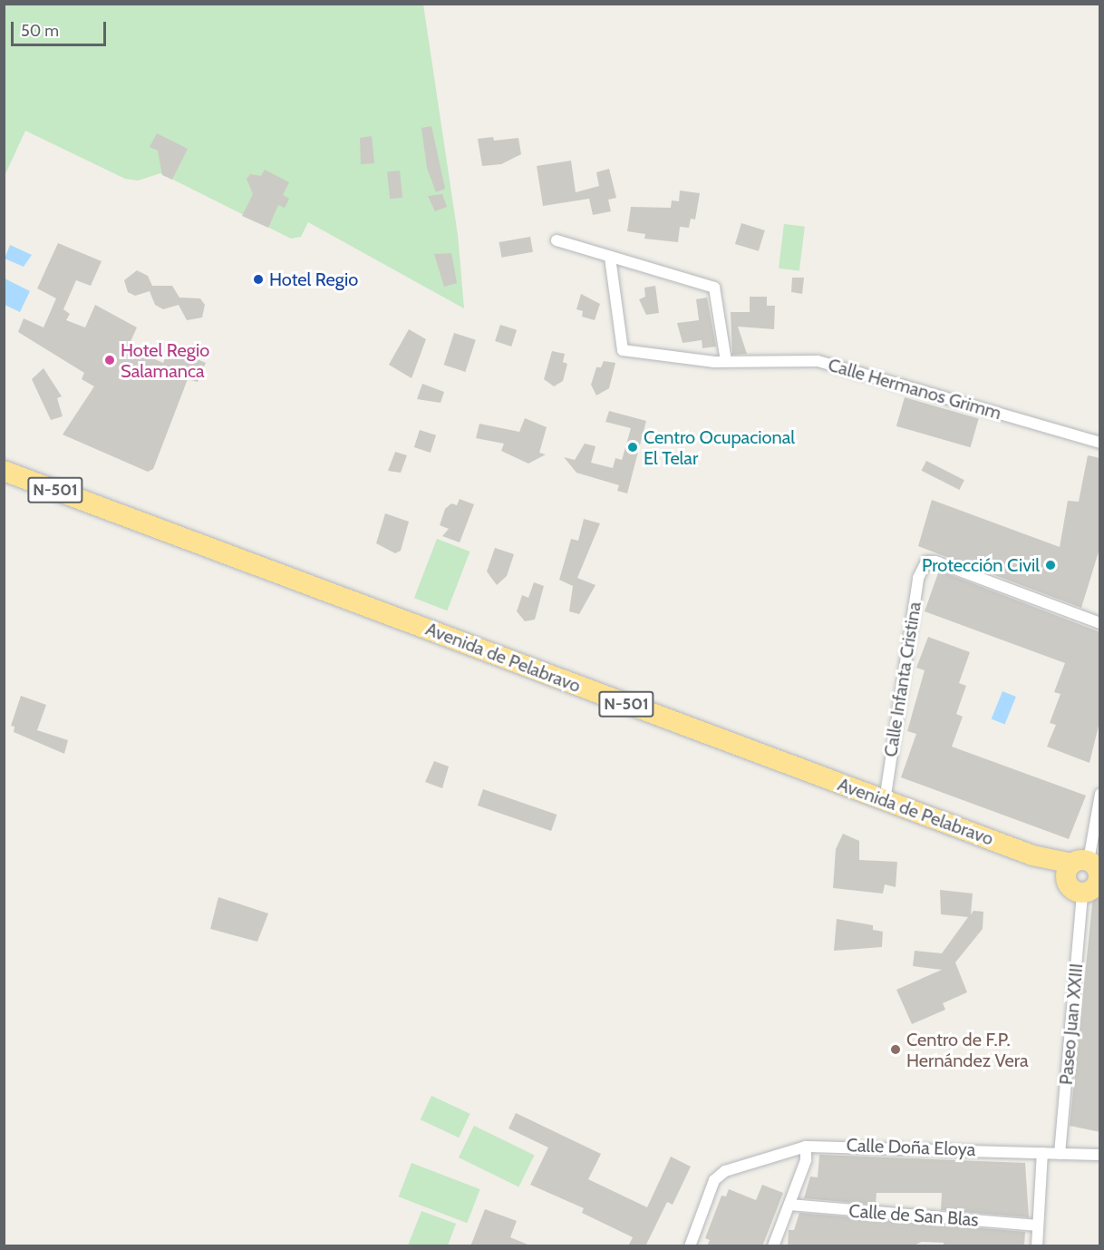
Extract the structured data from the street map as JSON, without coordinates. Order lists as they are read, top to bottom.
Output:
{
  "streets": {
    "highway": ["N-501", "Avenida de Pelabravo"],
    "street": [
      "Calle Hermanos Grimm",
      "Calle Infanta Cristina",
      "Paseo Juan XXIII",
      "Calle Doña Eloya",
      "Calle de San Blas"
    ]
  },
  "crossings": [
    ["Avenida de Pelabravo", "Calle Infanta Cristina"],
    ["Avenida de Pelabravo", "Paseo Juan XXIII"],
    ["Paseo Juan XXIII", "Calle Doña Eloya"]
  ],
  "places": [
    "Hotel Regio",
    "Hotel Regio Salamanca",
    "Centro Ocupacional El Telar",
    "Protección Civil",
    "Centro de F.P. Hernández Vera"
  ],
  "scale_bar": "50 m"
}
